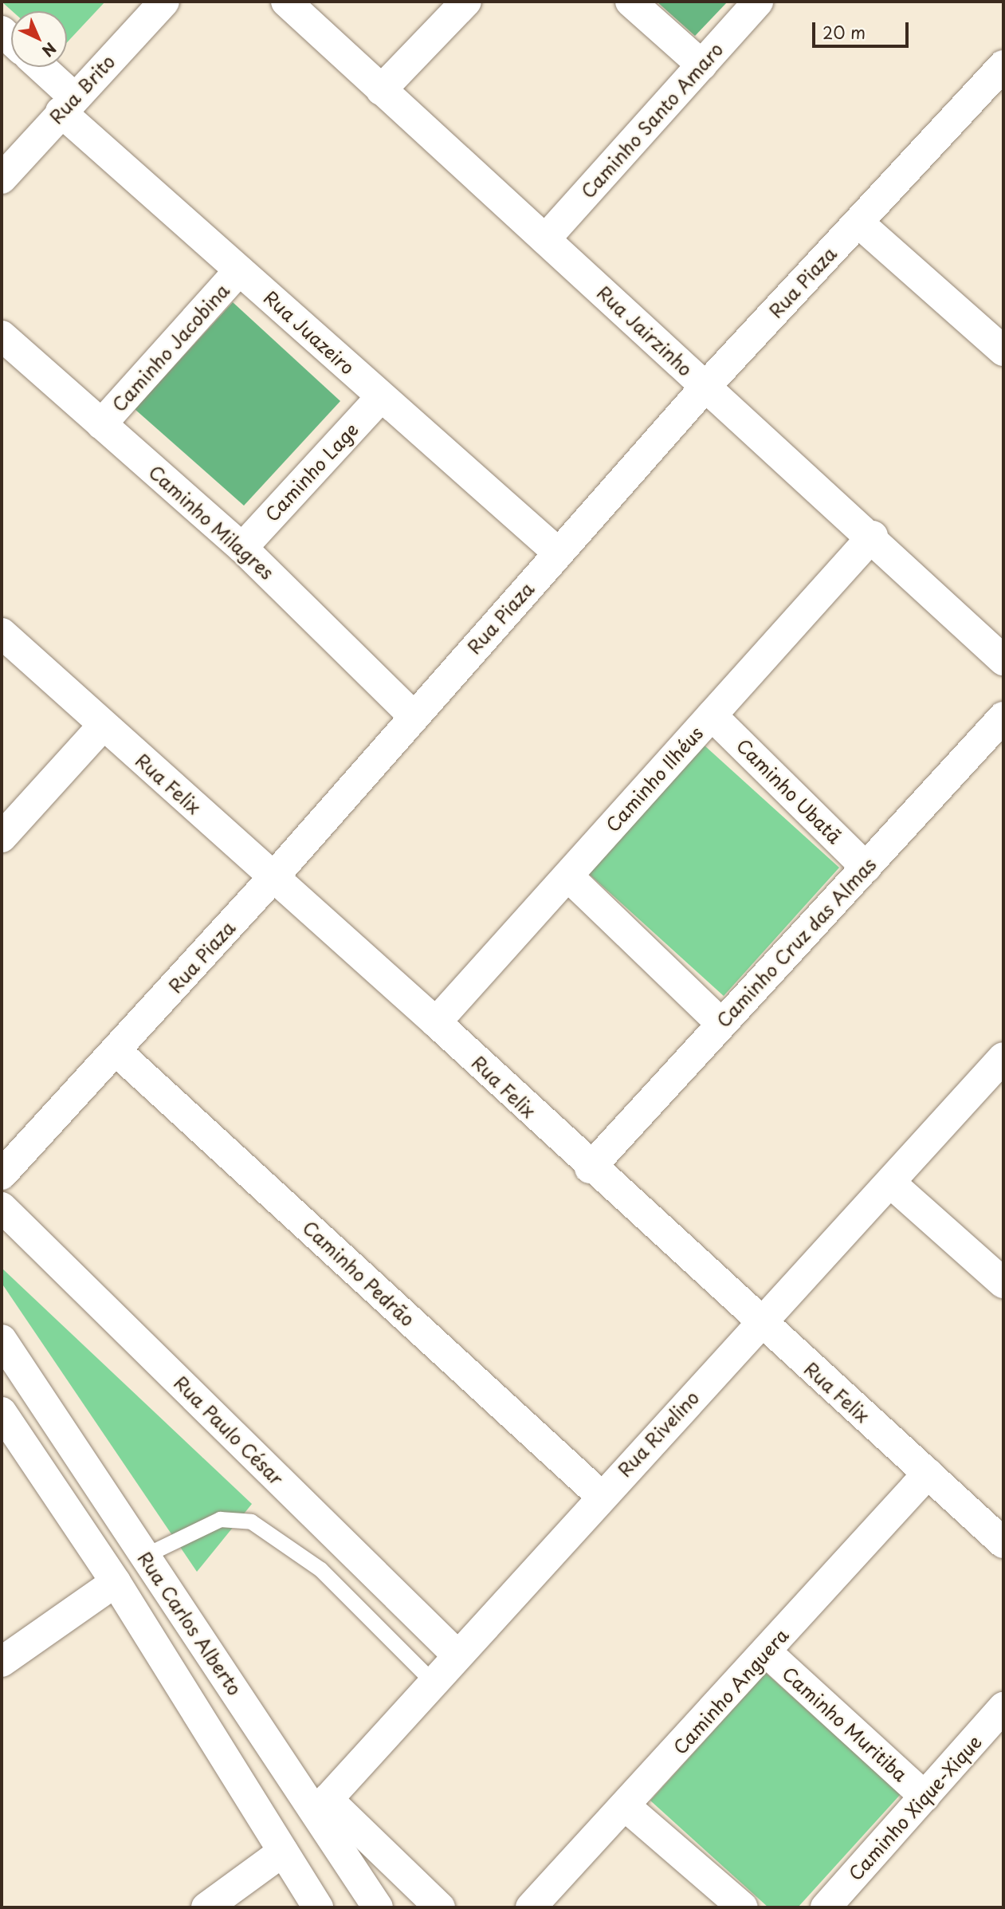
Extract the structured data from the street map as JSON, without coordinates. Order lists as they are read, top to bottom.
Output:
{
  "streets": {
    "street": [
      "Rua Brito",
      "Caminho Santo Amaro",
      "Rua Piaza",
      "Rua Jairzinho",
      "Rua Juazeiro",
      "Caminho Jacobina",
      "Caminho Lage",
      "Caminho Milagres",
      "Caminho Ilhéus",
      "Rua Felix",
      "Caminho Ubatã",
      "Caminho Cruz das Almas",
      "Caminho Pedrão",
      "Rua Paulo César",
      "Rua Rivelino",
      "Rua Carlos Alberto",
      "Caminho Anguera",
      "Caminho Muritiba",
      "Caminho Xique-Xique"
    ]
  },
  "crossings": [
    ["Rua Brito", "Rua Juazeiro"],
    ["Caminho Santo Amaro", "Rua Jairzinho"],
    ["Rua Piaza", "Rua Jairzinho"],
    ["Rua Piaza", "Rua Juazeiro"],
    ["Rua Piaza", "Caminho Milagres"],
    ["Rua Piaza", "Rua Felix"],
    ["Rua Piaza", "Caminho Pedrão"],
    ["Rua Jairzinho", "Caminho Ilhéus"],
    ["Rua Juazeiro", "Caminho Jacobina"],
    ["Rua Juazeiro", "Caminho Lage"],
    ["Caminho Jacobina", "Caminho Milagres"],
    ["Caminho Lage", "Caminho Milagres"],
    ["Caminho Ilhéus", "Rua Felix"],
    ["Caminho Ilhéus", "Caminho Ubatã"],
    ["Rua Felix", "Caminho Cruz das Almas"],
    ["Rua Felix", "Rua Rivelino"],
    ["Rua Felix", "Caminho Anguera"],
    ["Caminho Ubatã", "Caminho Cruz das Almas"],
    ["Caminho Pedrão", "Rua Rivelino"],
    ["Rua Paulo César", "Rua Rivelino"],
    ["Rua Rivelino", "Rua Carlos Alberto"],
    ["Caminho Anguera", "Caminho Muritiba"],
    ["Caminho Muritiba", "Caminho Xique-Xique"]
  ],
  "scale_bar": "20 m",
  "north": "bottom right"
}
